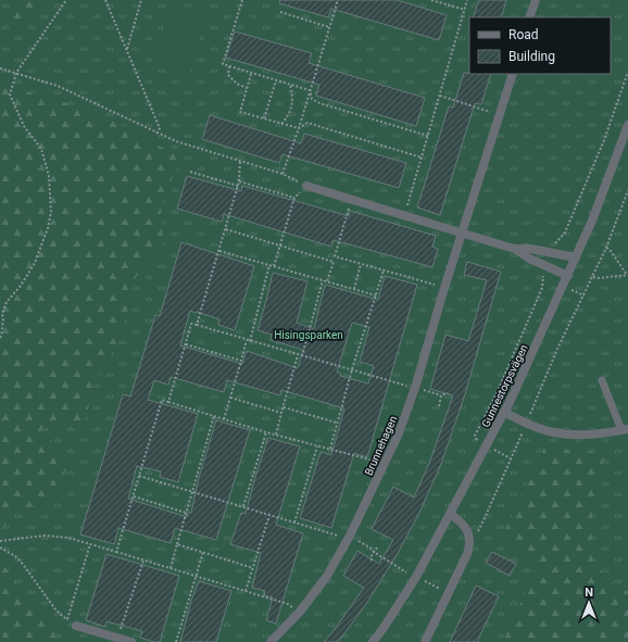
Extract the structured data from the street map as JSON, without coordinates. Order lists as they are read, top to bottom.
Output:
{
  "streets": {
    "street": ["Gunnestorpsvägen", "Brunnehagen"]
  },
  "parks": ["Hisingsparken"],
  "legend": ["Road", "Building"],
  "north": "top"
}
